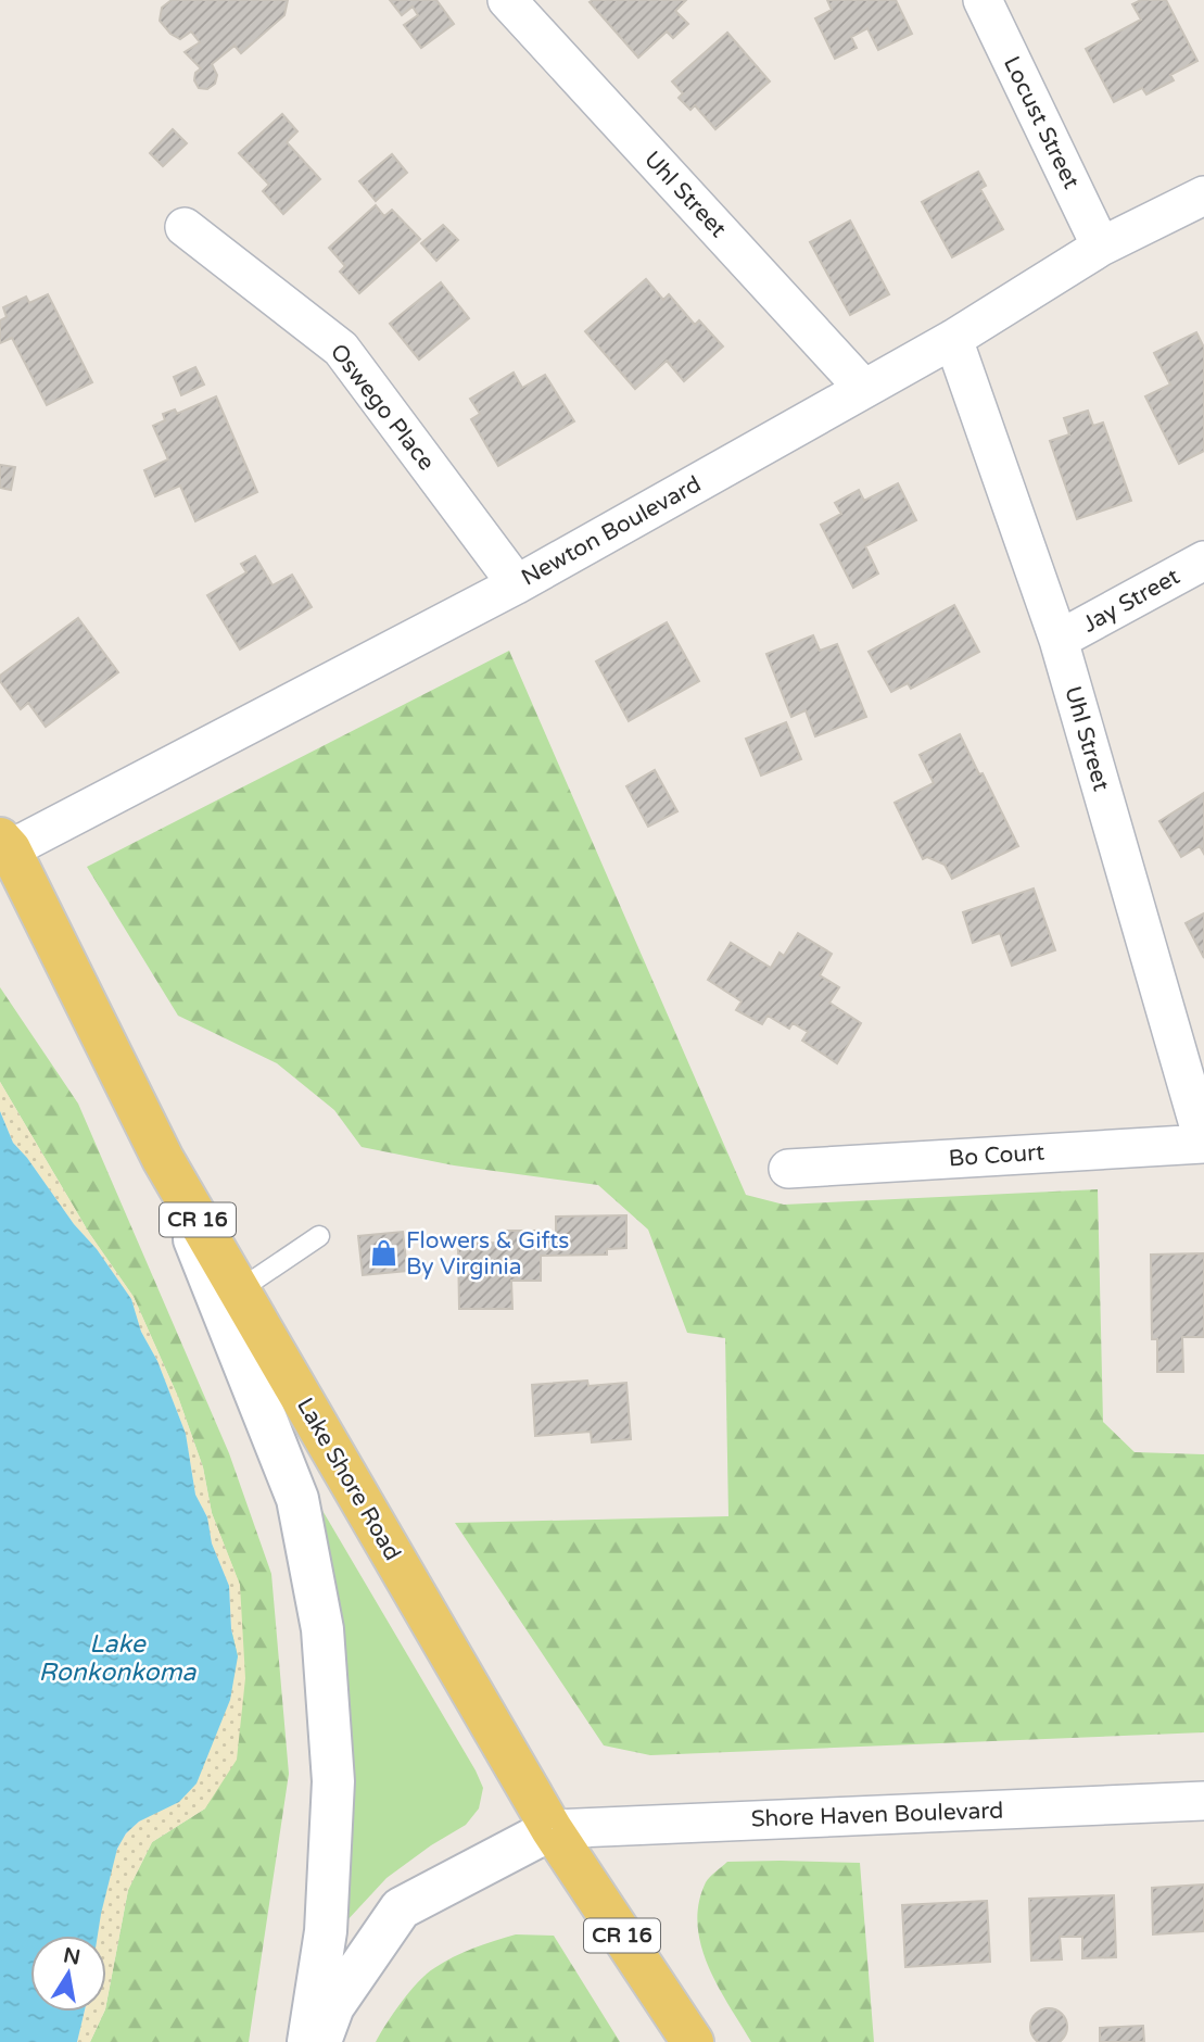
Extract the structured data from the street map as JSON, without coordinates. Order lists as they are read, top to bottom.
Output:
{
  "streets": {
    "main road": ["CR 16", "Lake Shore Road"],
    "street": [
      "Locust Street",
      "Uhl Street",
      "Oswego Place",
      "Newton Boulevard",
      "Jay Street",
      "Bo Court",
      "Shore Haven Boulevard"
    ]
  },
  "crossings": [
    ["Locust Street", "Newton Boulevard"],
    ["Uhl Street", "Newton Boulevard"],
    ["Uhl Street", "Jay Street"],
    ["Uhl Street", "Bo Court"],
    ["Oswego Place", "Newton Boulevard"],
    ["Newton Boulevard", "Lake Shore Road"],
    ["CR 16", "Lake Shore Road"],
    ["CR 16", "Shore Haven Boulevard"],
    ["Lake Shore Road", "Shore Haven Boulevard"]
  ],
  "water": ["Lake Ronkonkoma"],
  "places": {
    "shop": ["Flowers & Gifts By Virginia"]
  },
  "north": "top"
}
